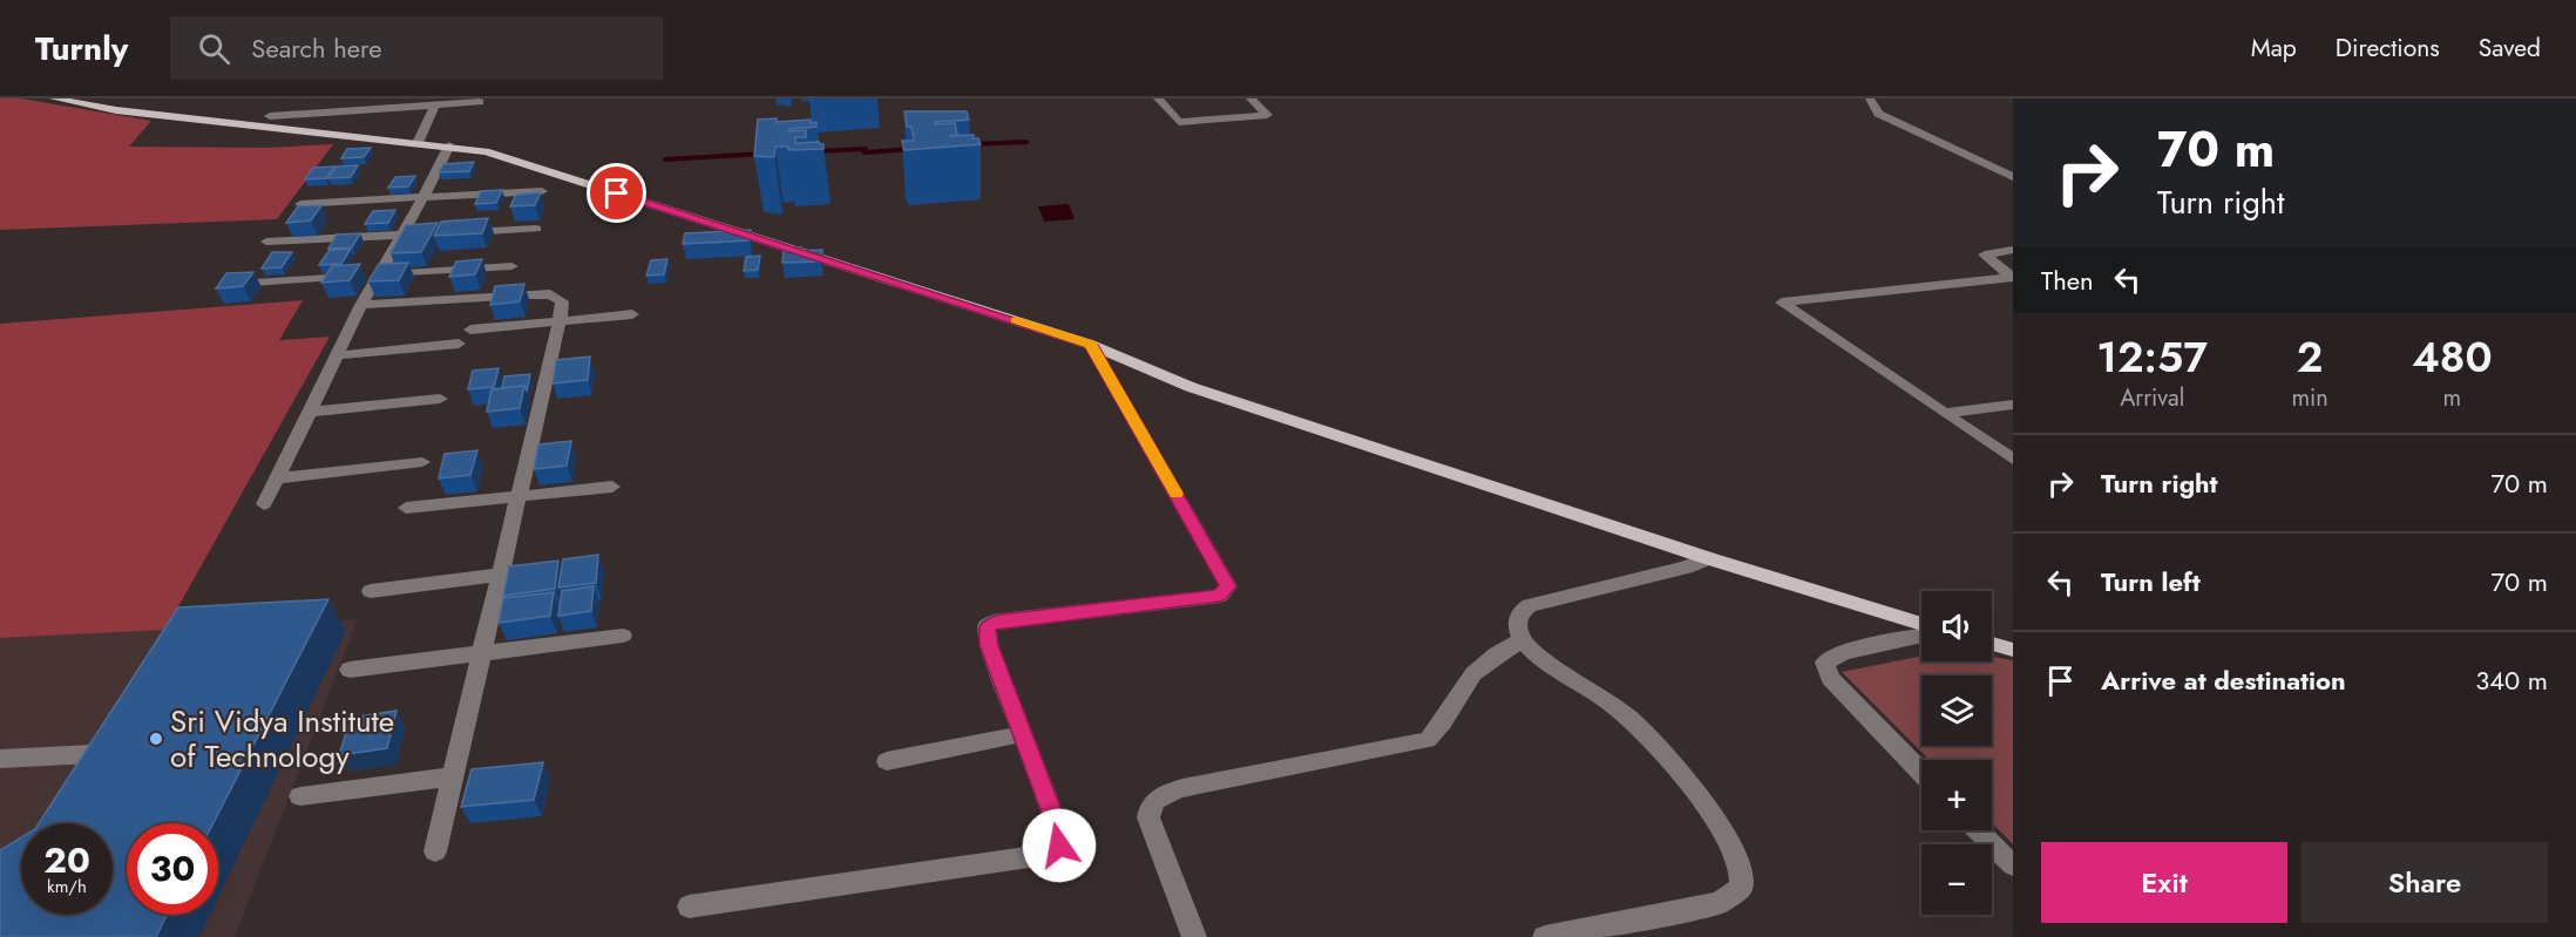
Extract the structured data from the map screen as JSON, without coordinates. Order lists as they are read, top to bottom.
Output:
{
  "places": ["Sri Vidya Institute of Technology"],
  "page": {
    "header": "Turnly",
    "search": "Search here",
    "nav": ["Map", "Directions", "Saved"],
    "turn": ["70 m", "Turn right"],
    "then": "Then",
    "eta": [
      "12:57",
      "Arrival",
      "2",
      "min",
      "480",
      "m"
    ],
    "list": [
      {
        "name": "Turn right",
        "value": "70 m"
      },
      {
        "name": "Turn left",
        "value": "70 m"
      },
      {
        "name": "Arrive at destination",
        "value": "340 m"
      }
    ],
    "map_buttons": ["+", "−"],
    "speed": "20 km/h",
    "limit": "30",
    "buttons": ["Exit", "Share"]
  }
}
